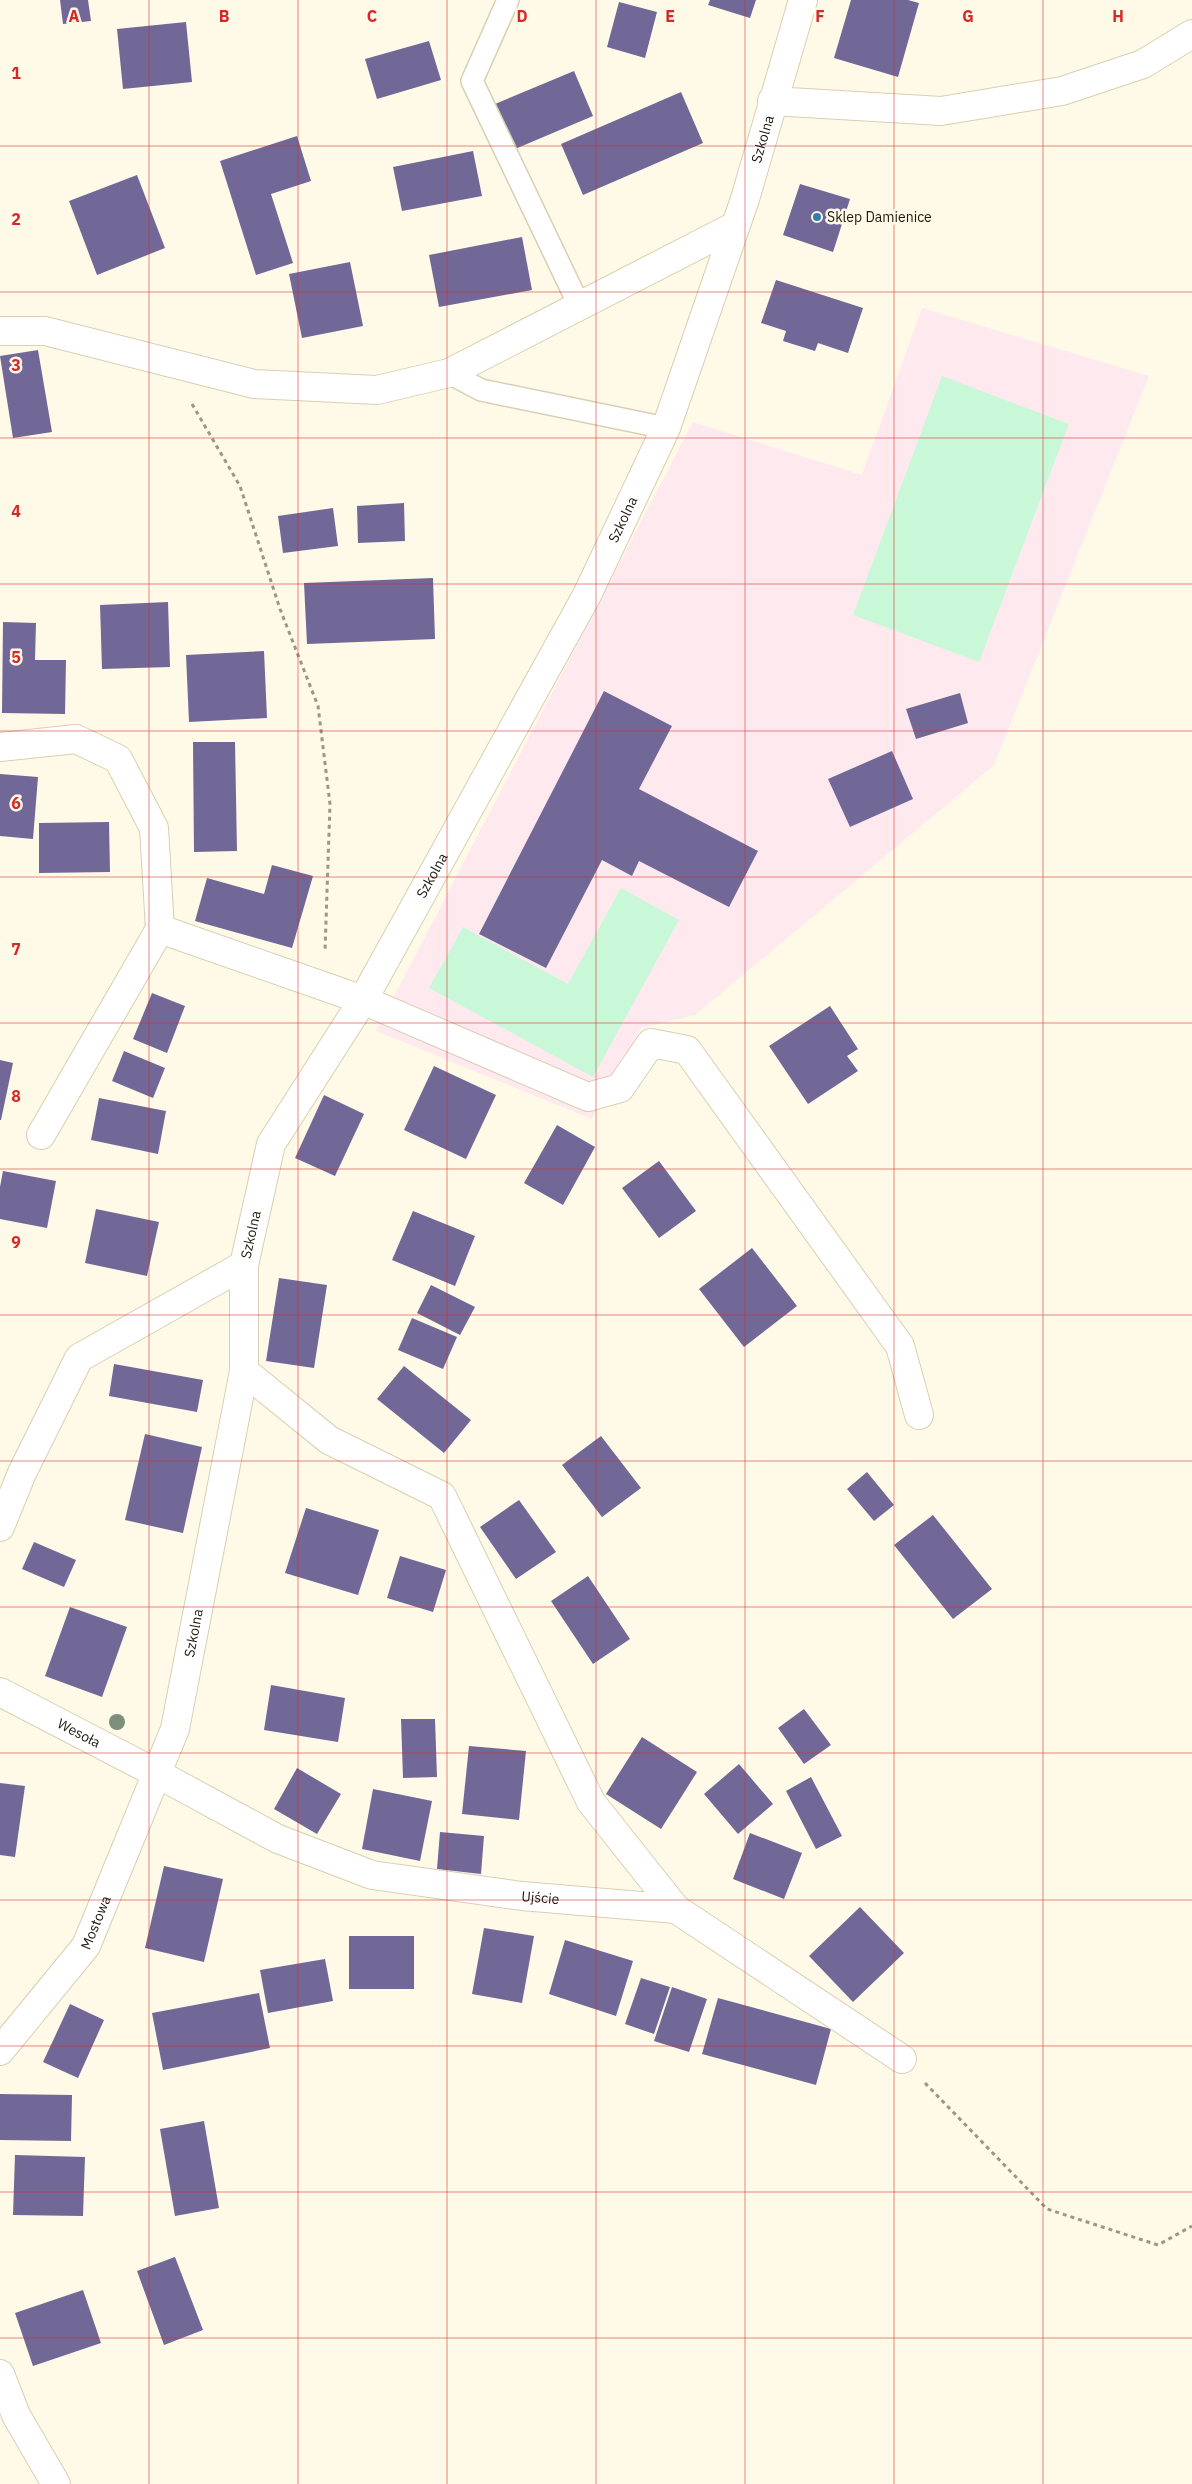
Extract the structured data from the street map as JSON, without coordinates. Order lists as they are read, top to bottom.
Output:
{
  "streets": {
    "street": [
      "Szkolna",
      "Wesoła",
      "Ujście",
      "Mostowa"
    ]
  },
  "crossings": [
    ["Szkolna", "Wesoła"],
    ["Szkolna", "Ujście"],
    ["Szkolna", "Mostowa"],
    ["Wesoła", "Ujście"],
    ["Wesoła", "Mostowa"],
    ["Ujście", "Mostowa"]
  ],
  "places": ["Sklep Damienice"],
  "grid": {
    "columns": [
      "A",
      "B",
      "C",
      "D",
      "E",
      "F",
      "G",
      "H"
    ],
    "rows": [
      "1",
      "2",
      "3",
      "4",
      "5",
      "6",
      "7",
      "8",
      "9"
    ]
  }
}
